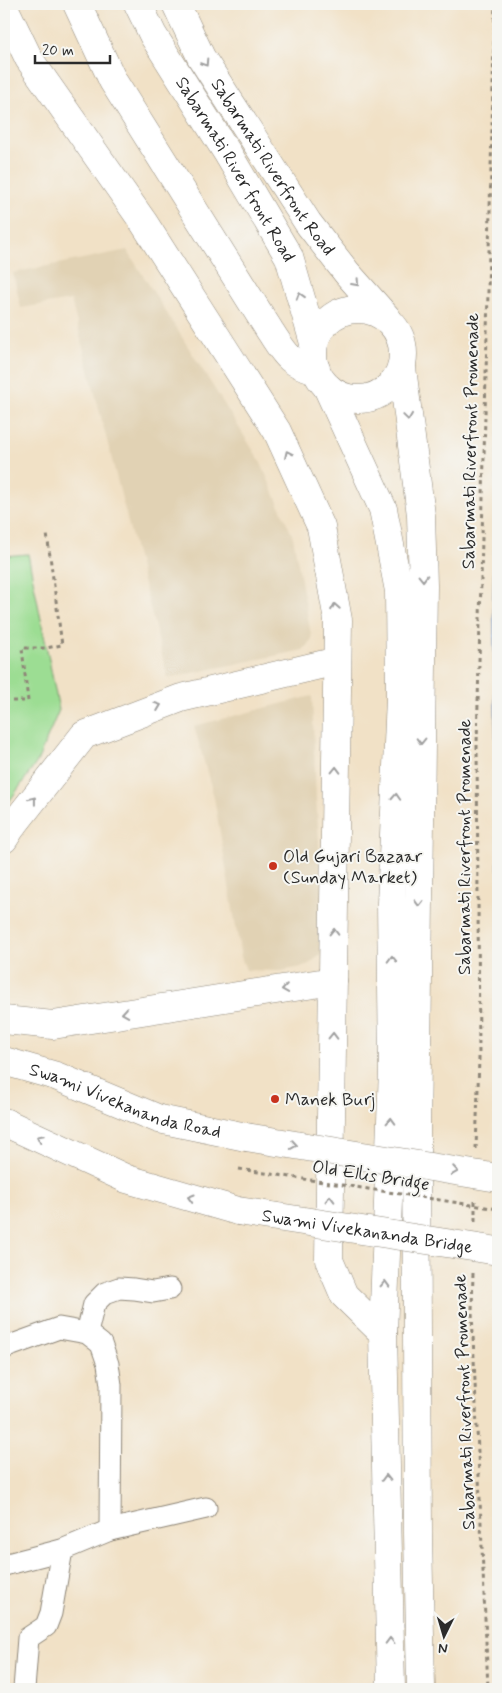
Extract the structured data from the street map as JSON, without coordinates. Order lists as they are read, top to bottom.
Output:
{
  "streets": {
    "main road": [
      "Sabarmati Riverfront Road",
      "Sabarmati River front Road",
      "Swami Vivekananda Road",
      "Swami Vivekananda Bridge"
    ],
    "path": ["Sabarmati Riverfront Promenade", "Old Ellis Bridge"]
  },
  "crossings": [
    ["Sabarmati Riverfront Road", "Sabarmati River front Road"]
  ],
  "places": ["Old Gujari Bazaar (Sunday Market)", "Manek Burj"],
  "scale_bar": "20 m",
  "north": "bottom"
}
